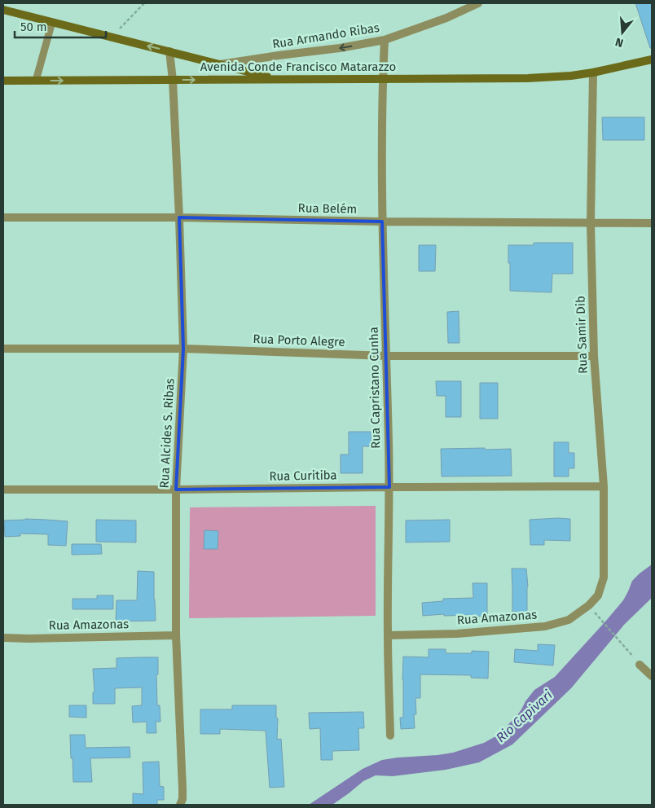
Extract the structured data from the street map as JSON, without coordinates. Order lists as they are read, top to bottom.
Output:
{
  "streets": {
    "street": [
      "Rua Armando Ribas",
      "Avenida Conde Francisco Matarazzo",
      "Rua Belém",
      "Rua Samir Dib",
      "Rua Porto Alegre",
      "Rua Capristano Cunha",
      "Rua Alcides S. Ribas",
      "Rua Curitiba",
      "Rua Amazonas"
    ]
  },
  "crossings": [
    ["Rua Armando Ribas", "Avenida Conde Francisco Matarazzo"],
    ["Rua Armando Ribas", "Rua Capristano Cunha"],
    ["Rua Armando Ribas", "Rua Alcides S. Ribas"],
    ["Avenida Conde Francisco Matarazzo", "Rua Samir Dib"],
    ["Avenida Conde Francisco Matarazzo", "Rua Capristano Cunha"],
    ["Avenida Conde Francisco Matarazzo", "Rua Alcides S. Ribas"],
    ["Rua Belém", "Rua Samir Dib"],
    ["Rua Belém", "Rua Capristano Cunha"],
    ["Rua Belém", "Rua Alcides S. Ribas"],
    ["Rua Samir Dib", "Rua Porto Alegre"],
    ["Rua Samir Dib", "Rua Curitiba"],
    ["Rua Samir Dib", "Rua Amazonas"],
    ["Rua Porto Alegre", "Rua Capristano Cunha"],
    ["Rua Porto Alegre", "Rua Alcides S. Ribas"],
    ["Rua Capristano Cunha", "Rua Curitiba"],
    ["Rua Capristano Cunha", "Rua Amazonas"],
    ["Rua Alcides S. Ribas", "Rua Curitiba"],
    ["Rua Alcides S. Ribas", "Rua Amazonas"]
  ],
  "one_way": ["Rua Armando Ribas", "Avenida Conde Francisco Matarazzo"],
  "water": ["Rio Capivari"],
  "scale_bar": "50 m",
  "north": "bottom"
}
